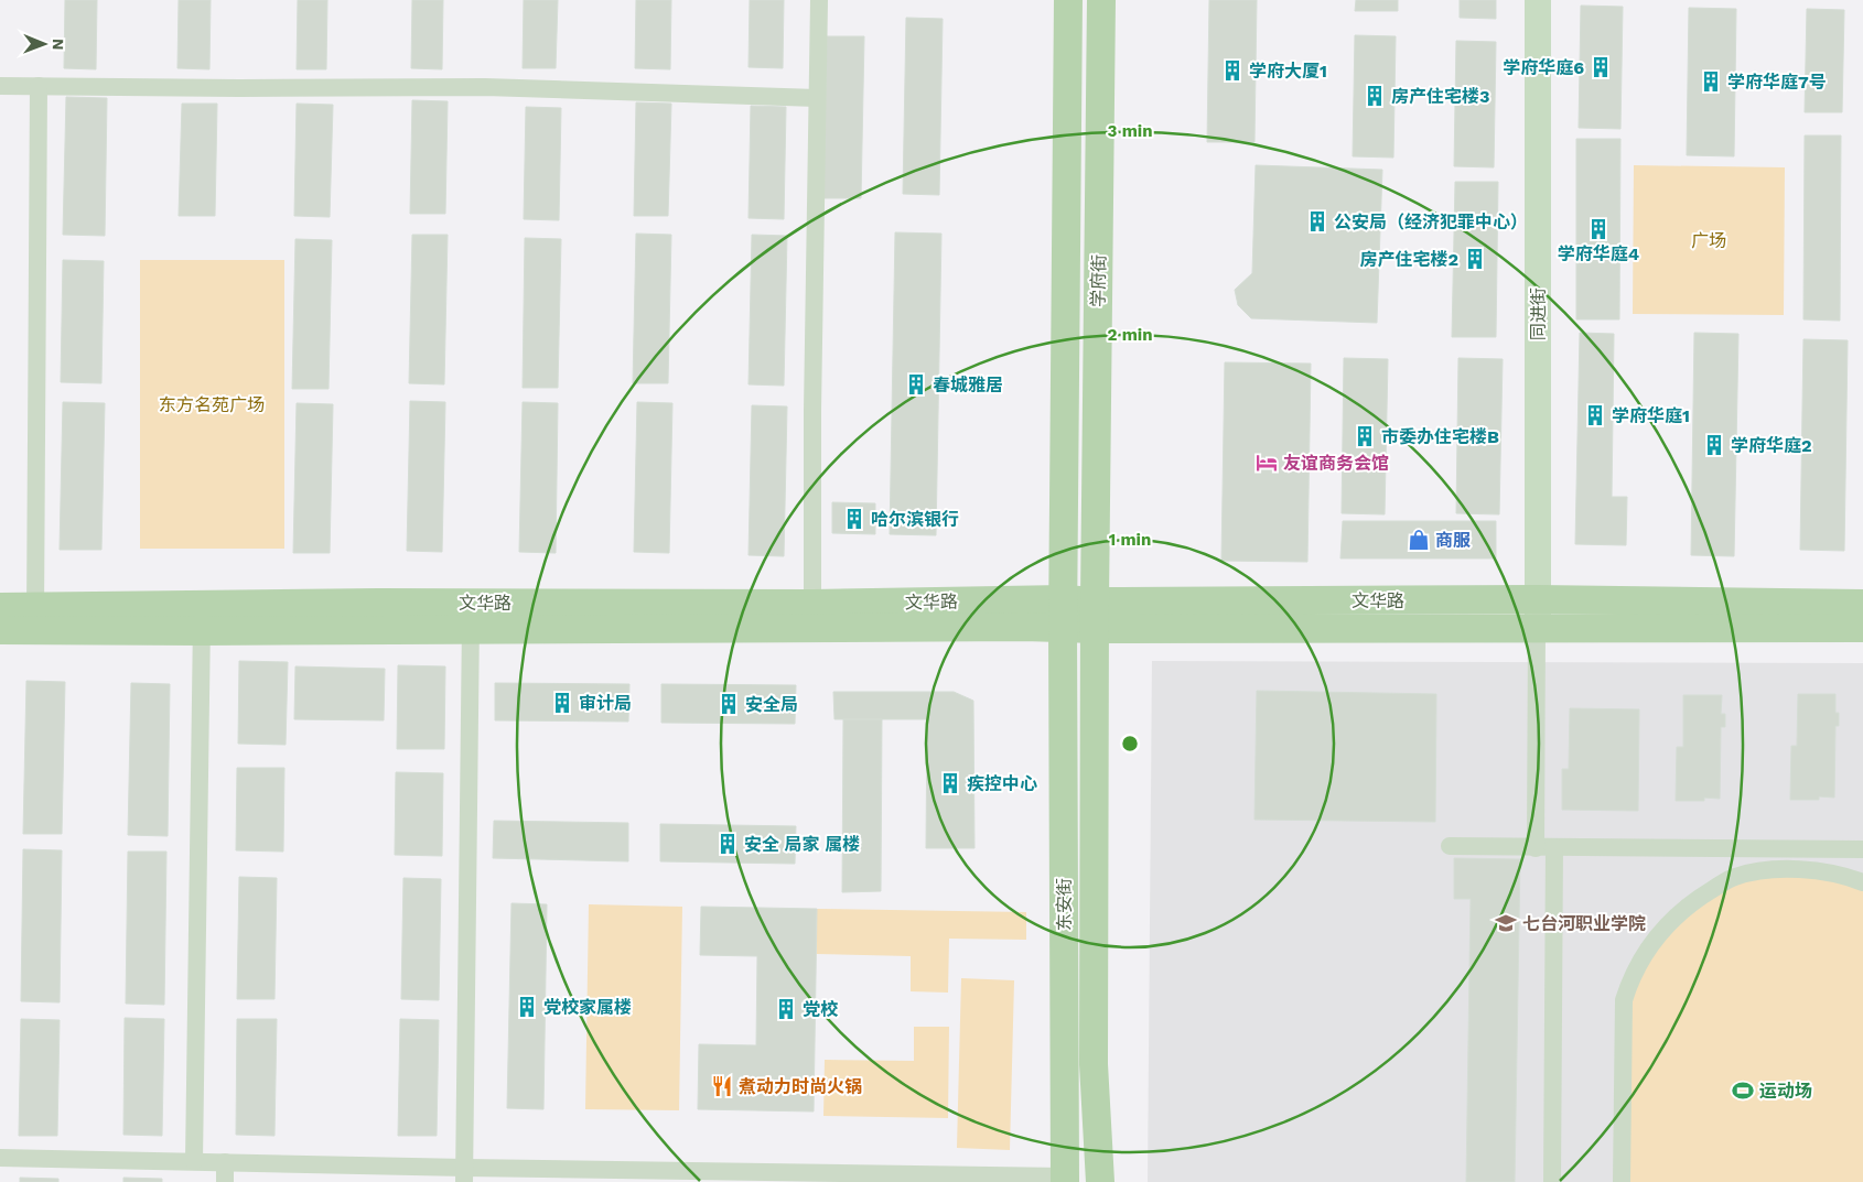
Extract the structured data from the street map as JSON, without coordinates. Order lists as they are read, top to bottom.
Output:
{
  "streets": {
    "main road": ["学府街", "文华路", "东安街"],
    "street": ["同进街"]
  },
  "crossings": [
    ["学府街", "文华路"],
    ["学府街", "东安街"],
    ["同进街", "文华路"],
    ["文华路", "东安街"]
  ],
  "parks": ["广场", "东方名苑广场"],
  "places": {
    "building": [
      "学府华庭6",
      "学府大厦1",
      "学府华庭7号",
      "房产住宅楼3",
      "公安局（经济犯罪中心）",
      "学府华庭4",
      "房产住宅楼2",
      "春城雅居",
      "学府华庭1",
      "市委办住宅楼B",
      "学府华庭2",
      "哈尔滨银行",
      "审计局",
      "安全局",
      "疾控中心",
      "安全 局家 属楼",
      "党校家属楼",
      "党校"
    ],
    "hotel": ["友谊商务会馆"],
    "shop": ["商服"],
    "school or university": ["七台河职业学院"],
    "restaurant": ["煮动力时尚火锅"],
    "sports": ["运动场"]
  },
  "north": "right",
  "rings": ["3 min", "2 min", "1 min"]
}
